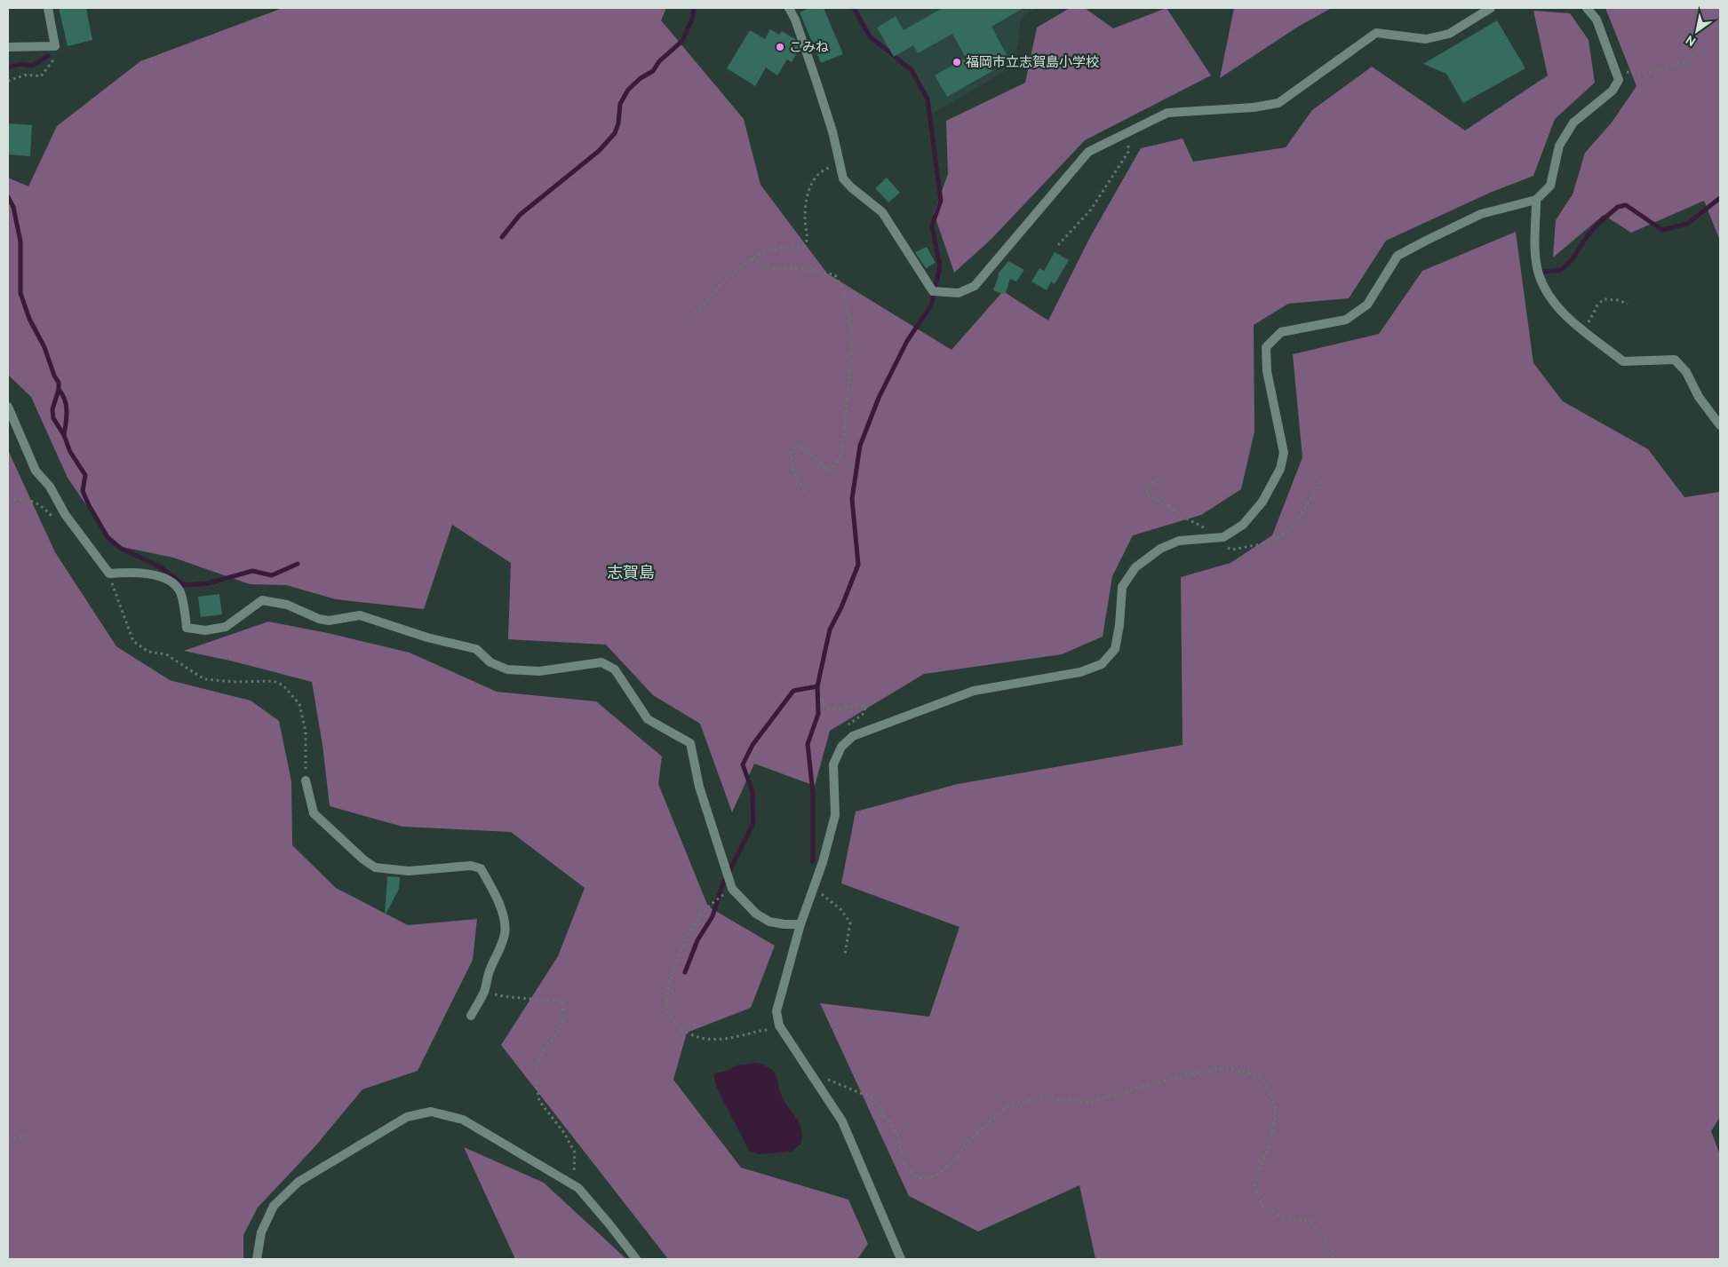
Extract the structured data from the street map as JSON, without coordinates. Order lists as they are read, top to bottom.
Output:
{
  "districts": ["志賀島"],
  "places": ["こみね", "福岡市立志賀島小学校"],
  "north": "bottom left"
}
